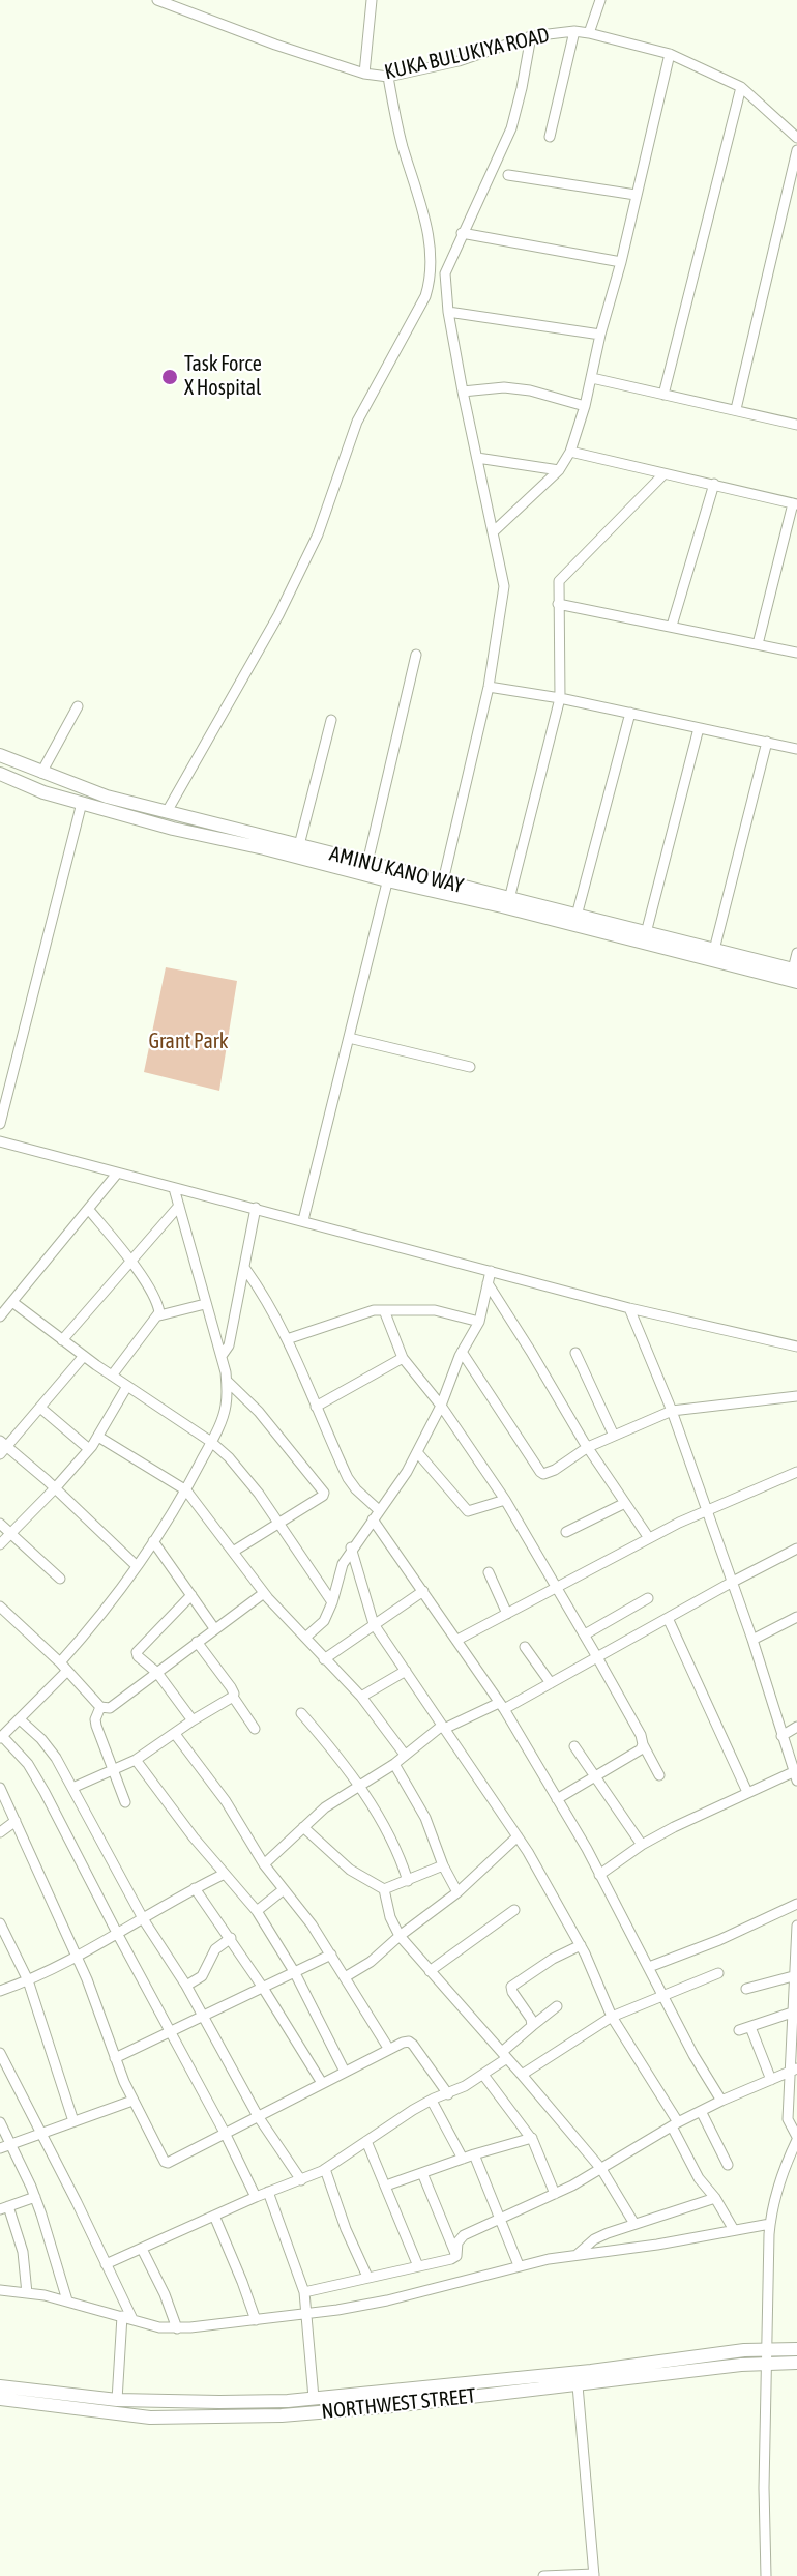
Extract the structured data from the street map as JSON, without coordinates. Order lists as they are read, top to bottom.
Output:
{
  "streets": {
    "main road": ["AMINU KANO WAY", "NORTHWEST STREET"],
    "street": ["KUKA BULUKIYA ROAD"]
  },
  "parks": ["Grant Park"],
  "places": ["Task Force X Hospital"]
}
